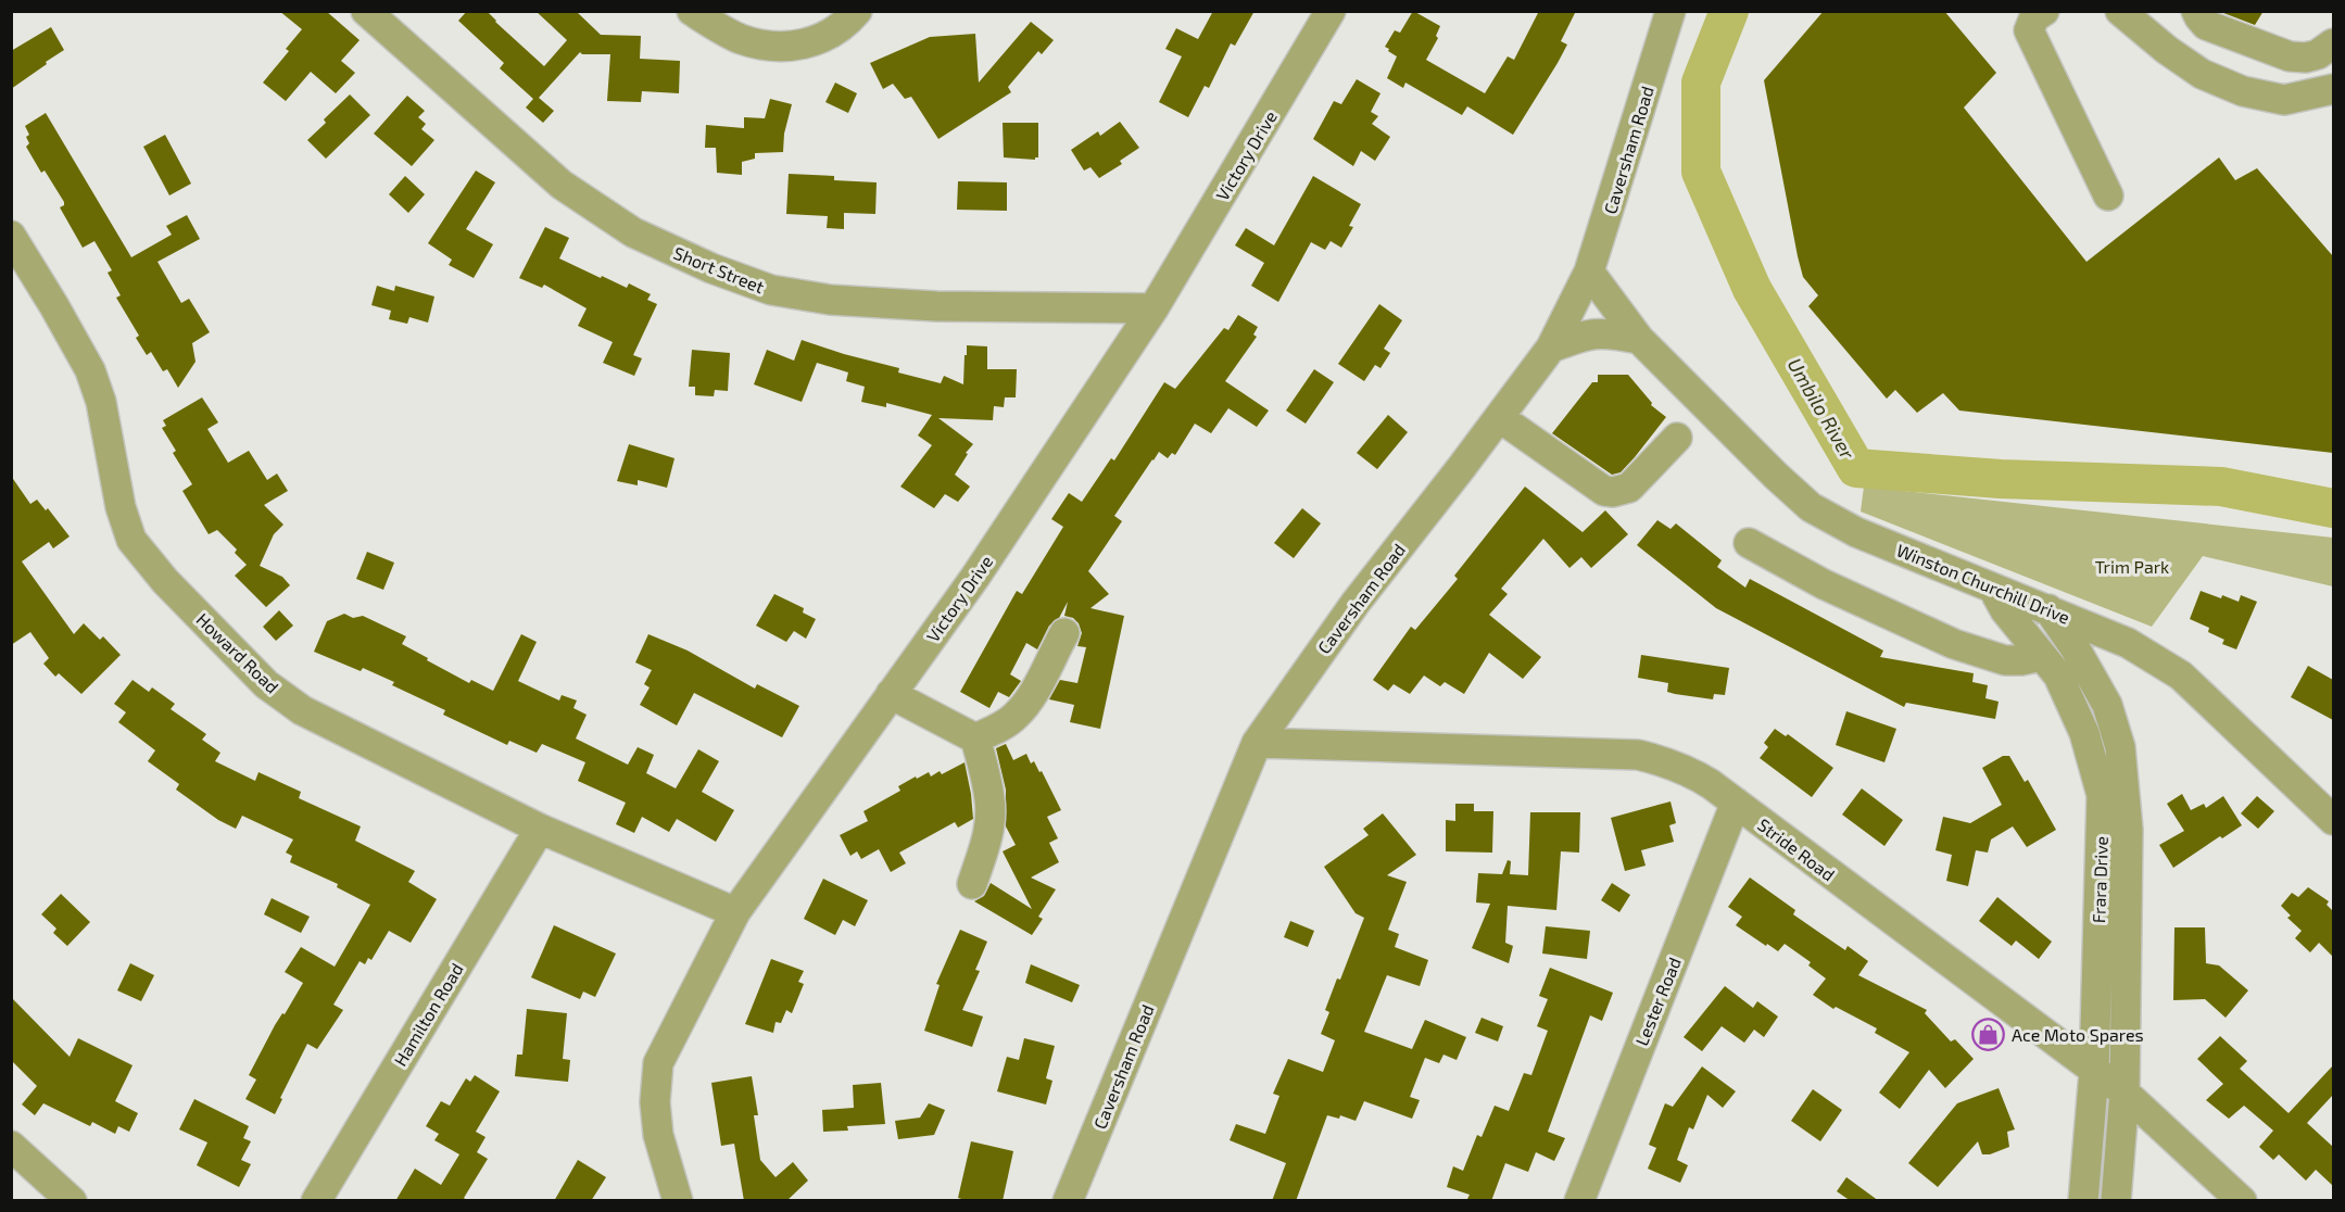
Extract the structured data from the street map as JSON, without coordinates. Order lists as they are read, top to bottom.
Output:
{
  "streets": {
    "street": [
      "Caversham Road",
      "Victory Drive",
      "Short Street",
      "Winston Churchill Drive",
      "Howard Road",
      "Stride Road",
      "Frara Drive",
      "Lester Road",
      "Hamilton Road"
    ]
  },
  "crossings": [
    ["Caversham Road", "Winston Churchill Drive"],
    ["Caversham Road", "Stride Road"],
    ["Victory Drive", "Short Street"],
    ["Victory Drive", "Howard Road"],
    ["Winston Churchill Drive", "Frara Drive"],
    ["Howard Road", "Hamilton Road"],
    ["Stride Road", "Frara Drive"],
    ["Stride Road", "Lester Road"]
  ],
  "water": ["Umbilo River"],
  "parks": ["Trim Park"],
  "places": {
    "shop": ["Ace Moto Spares"]
  }
}
